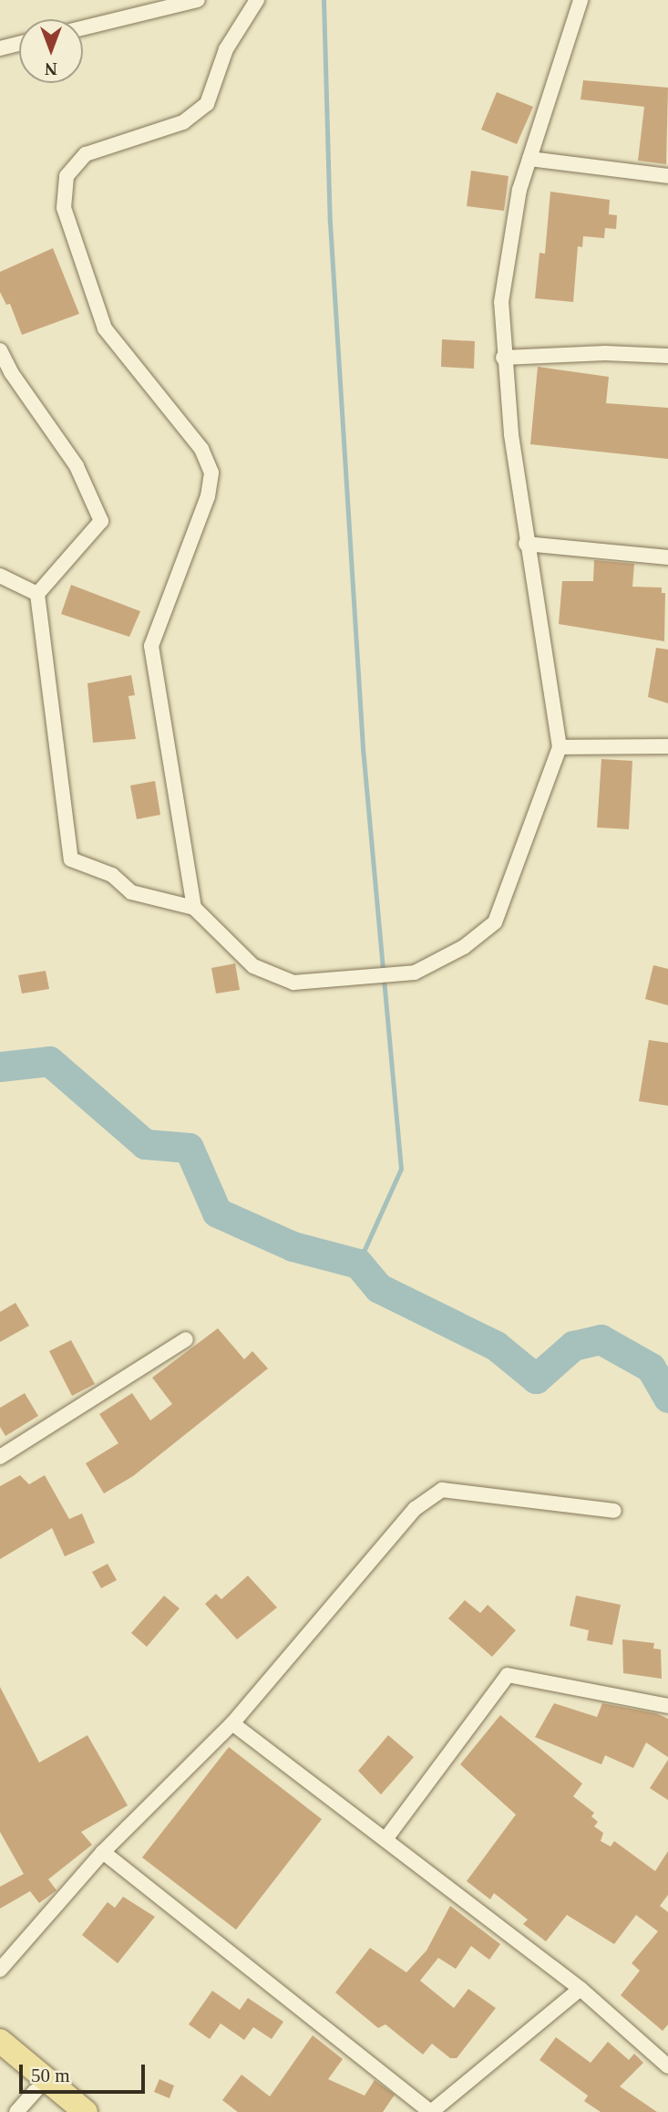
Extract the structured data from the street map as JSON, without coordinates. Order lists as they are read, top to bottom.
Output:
{
  "scale_bar": "50 m",
  "north": "bottom"
}
